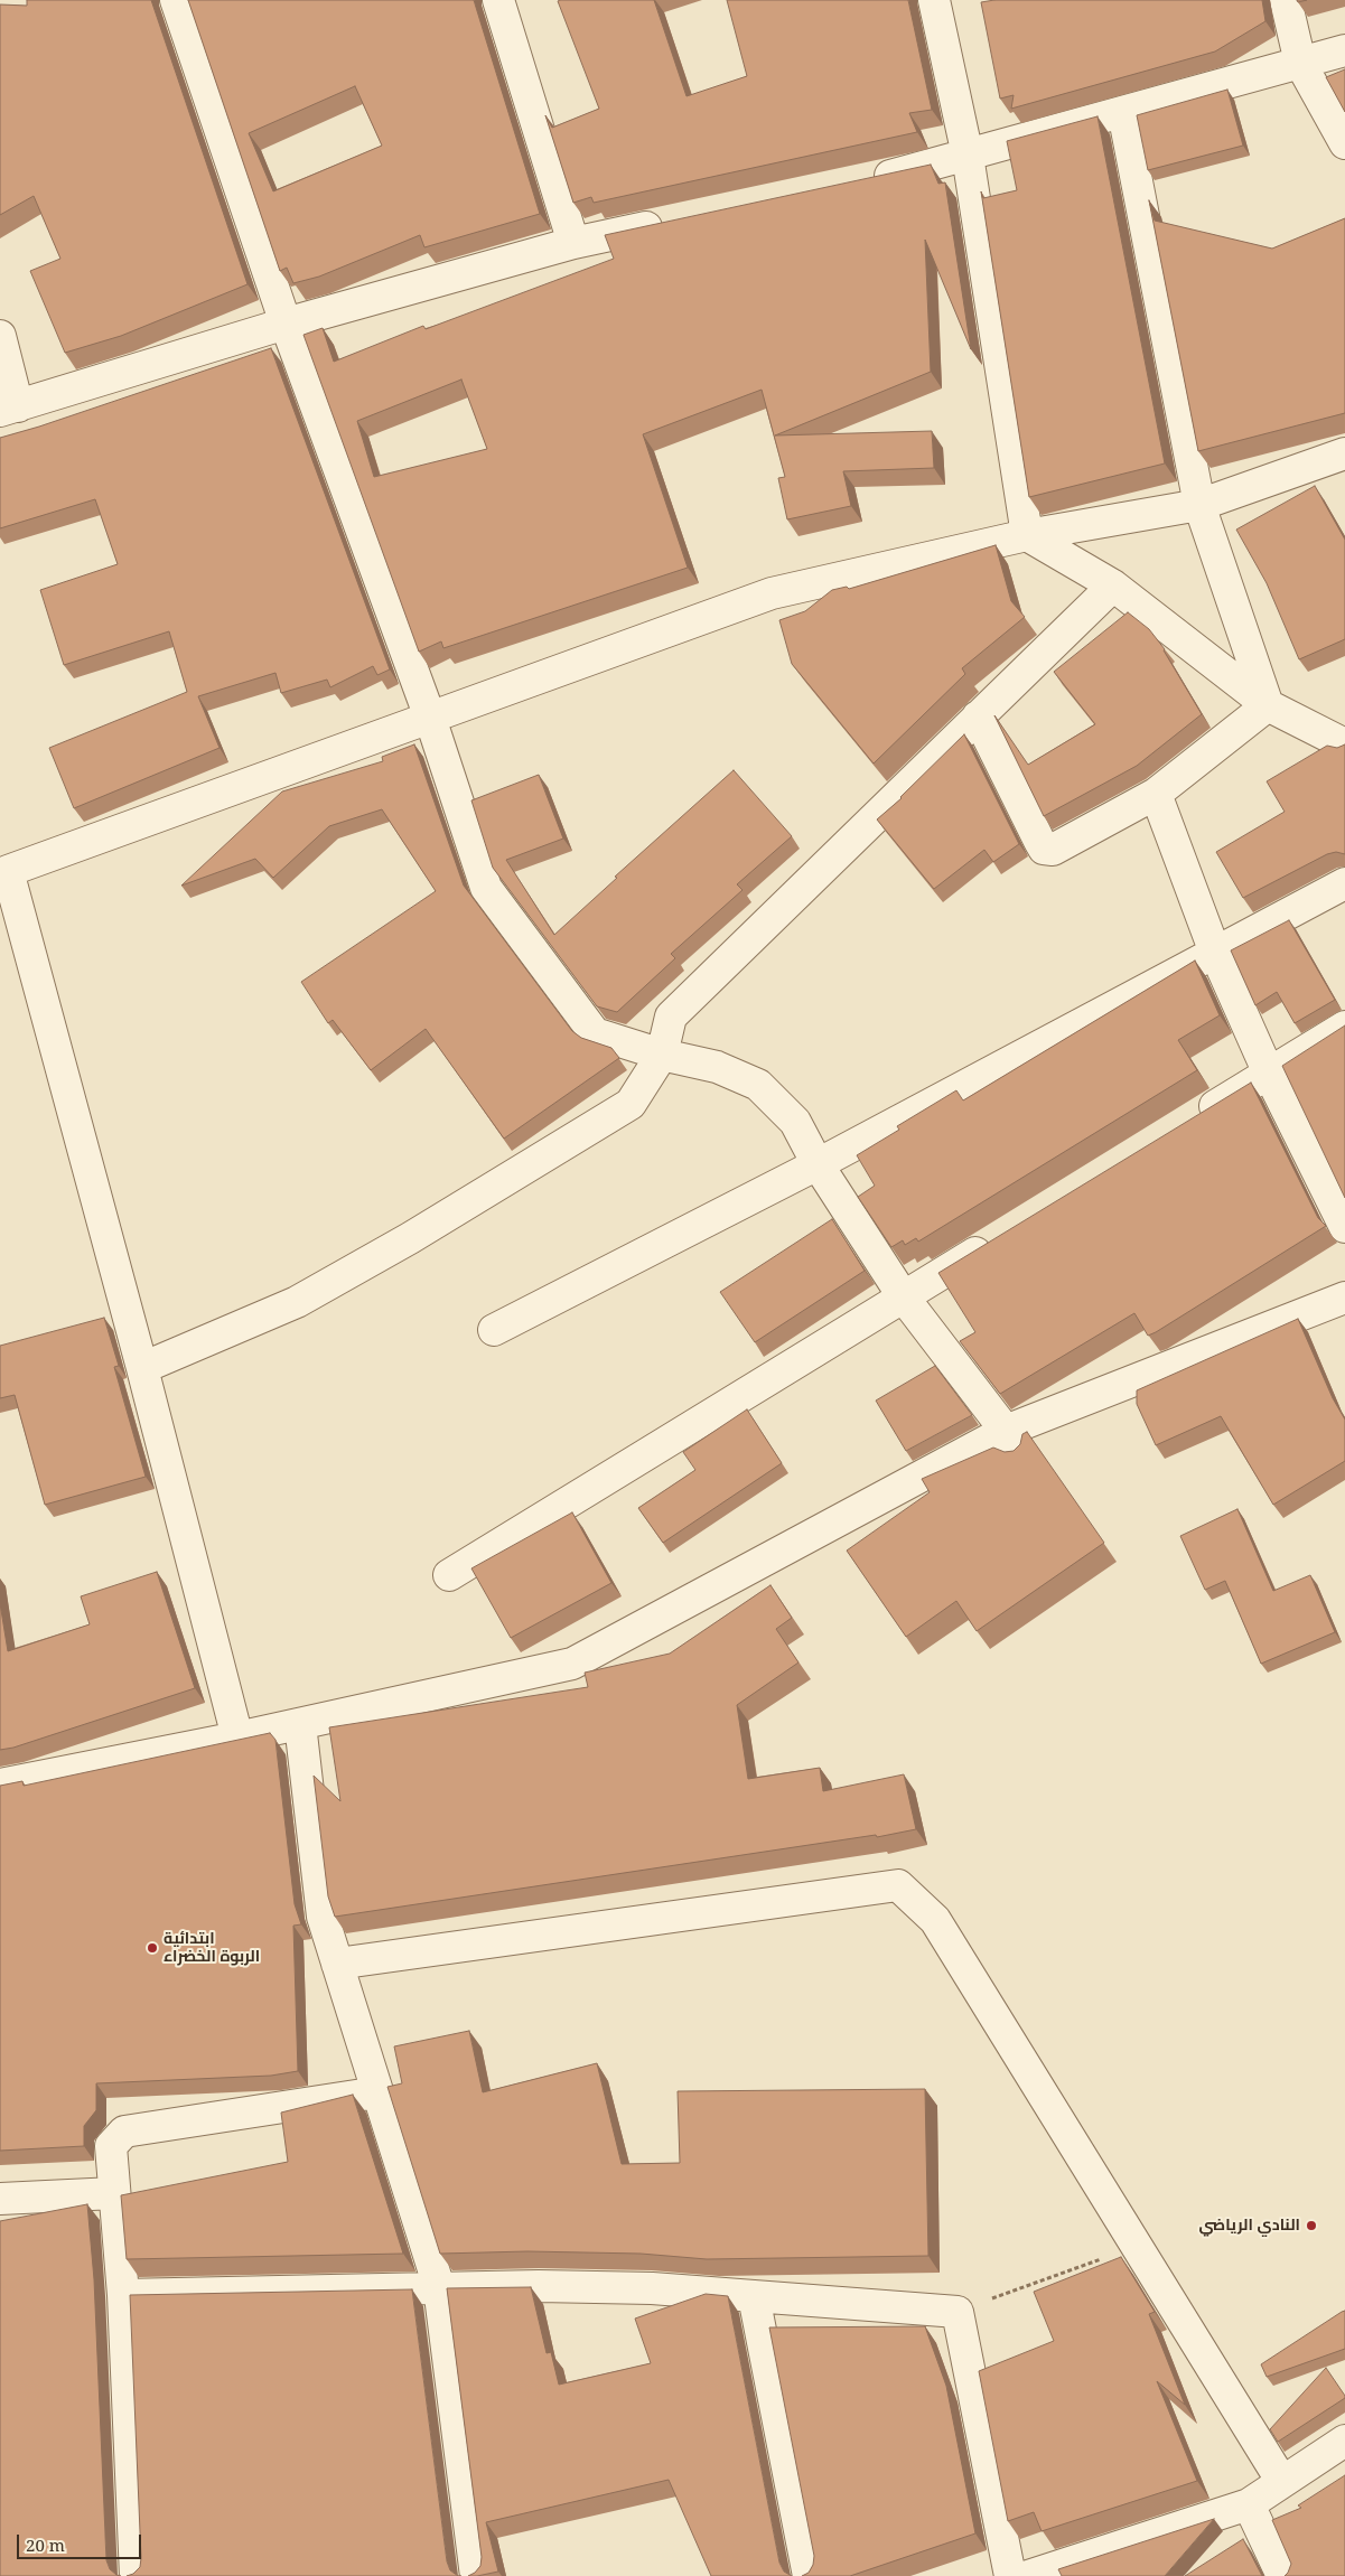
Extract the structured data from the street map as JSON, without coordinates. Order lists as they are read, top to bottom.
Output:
{
  "places": ["ابتدائية الربوة الخضراء", "النادي الرياضي"],
  "scale_bar": "20 m"
}
